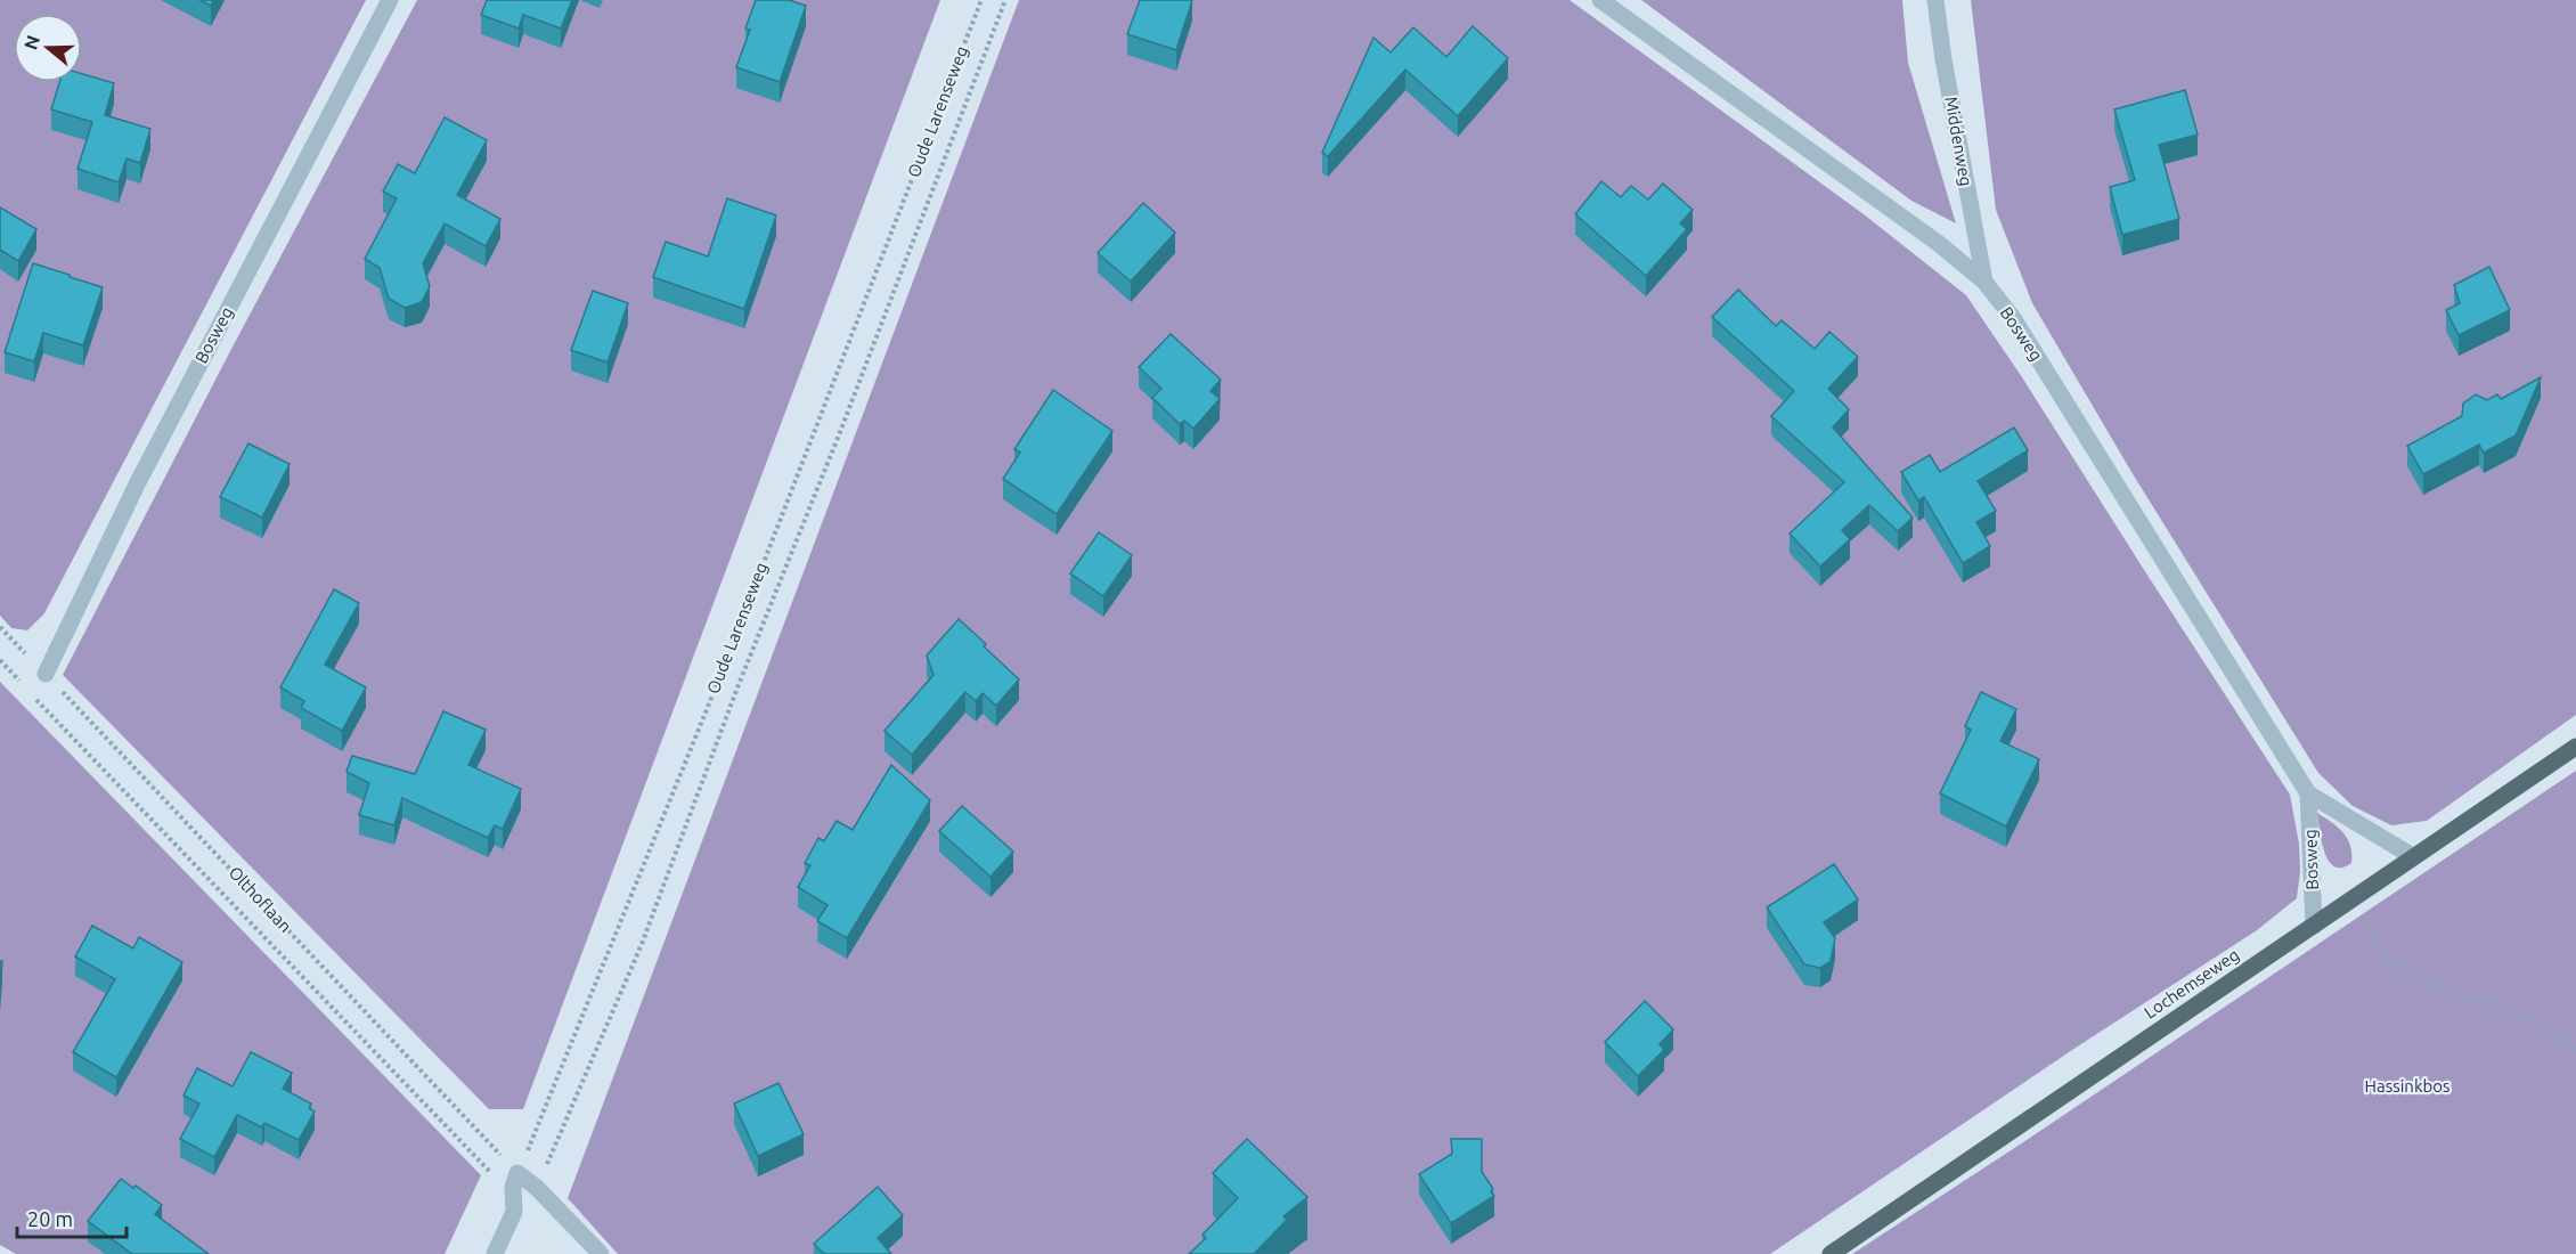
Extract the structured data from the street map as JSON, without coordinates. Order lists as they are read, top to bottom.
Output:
{
  "streets": {
    "main road": ["Lochemseweg"],
    "street": ["Middenweg", "Bosweg"],
    "path": ["Oude Larenseweg", "Olthoflaan"]
  },
  "crossings": [
    ["Oude Larenseweg", "Olthoflaan"],
    ["Middenweg", "Bosweg"],
    ["Bosweg", "Olthoflaan"],
    ["Bosweg", "Lochemseweg"]
  ],
  "parks": ["Hassinkbos"],
  "scale_bar": "20 m",
  "north": "left"
}
